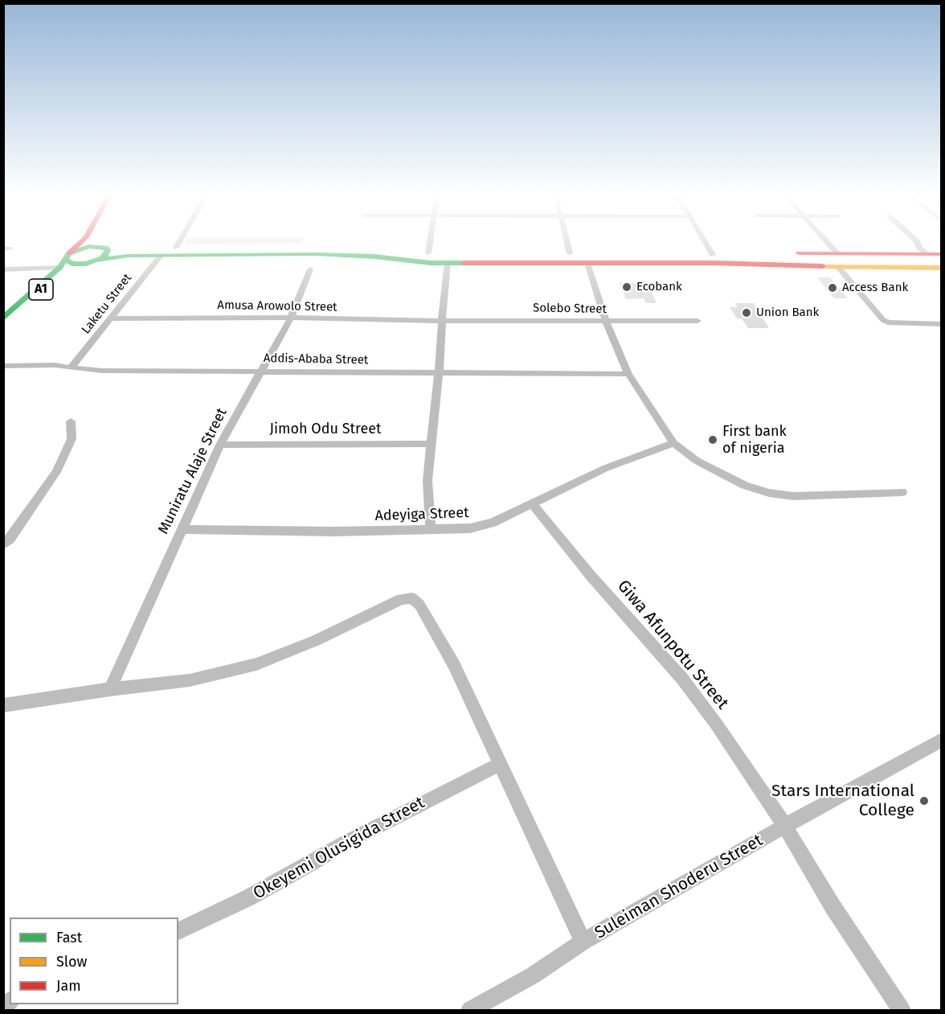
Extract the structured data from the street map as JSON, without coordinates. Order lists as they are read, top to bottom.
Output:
{
  "streets": {
    "main road": ["A1"],
    "street": [
      "Laketu Street",
      "Amusa Arowolo Street",
      "Solebo Street",
      "Addis-Ababa Street",
      "Jimoh Odu Street",
      "Muniratu Alaje Street",
      "Adeyiga Street",
      "Giwa Afunpotu Street",
      "Okeyemi Olusigida Street",
      "Suleiman Shoderu Street"
    ]
  },
  "crossings": [
    ["A1", "Laketu Street"],
    ["Laketu Street", "Amusa Arowolo Street"],
    ["Laketu Street", "Addis-Ababa Street"],
    ["Amusa Arowolo Street", "Solebo Street"],
    ["Amusa Arowolo Street", "Muniratu Alaje Street"],
    ["Addis-Ababa Street", "Muniratu Alaje Street"],
    ["Jimoh Odu Street", "Muniratu Alaje Street"],
    ["Muniratu Alaje Street", "Adeyiga Street"],
    ["Adeyiga Street", "Giwa Afunpotu Street"],
    ["Giwa Afunpotu Street", "Suleiman Shoderu Street"]
  ],
  "places": [
    "Ecobank",
    "Access Bank",
    "Union Bank",
    "First bank of nigeria",
    "Stars International College"
  ],
  "legend": ["Fast", "Slow", "Jam"]
}
